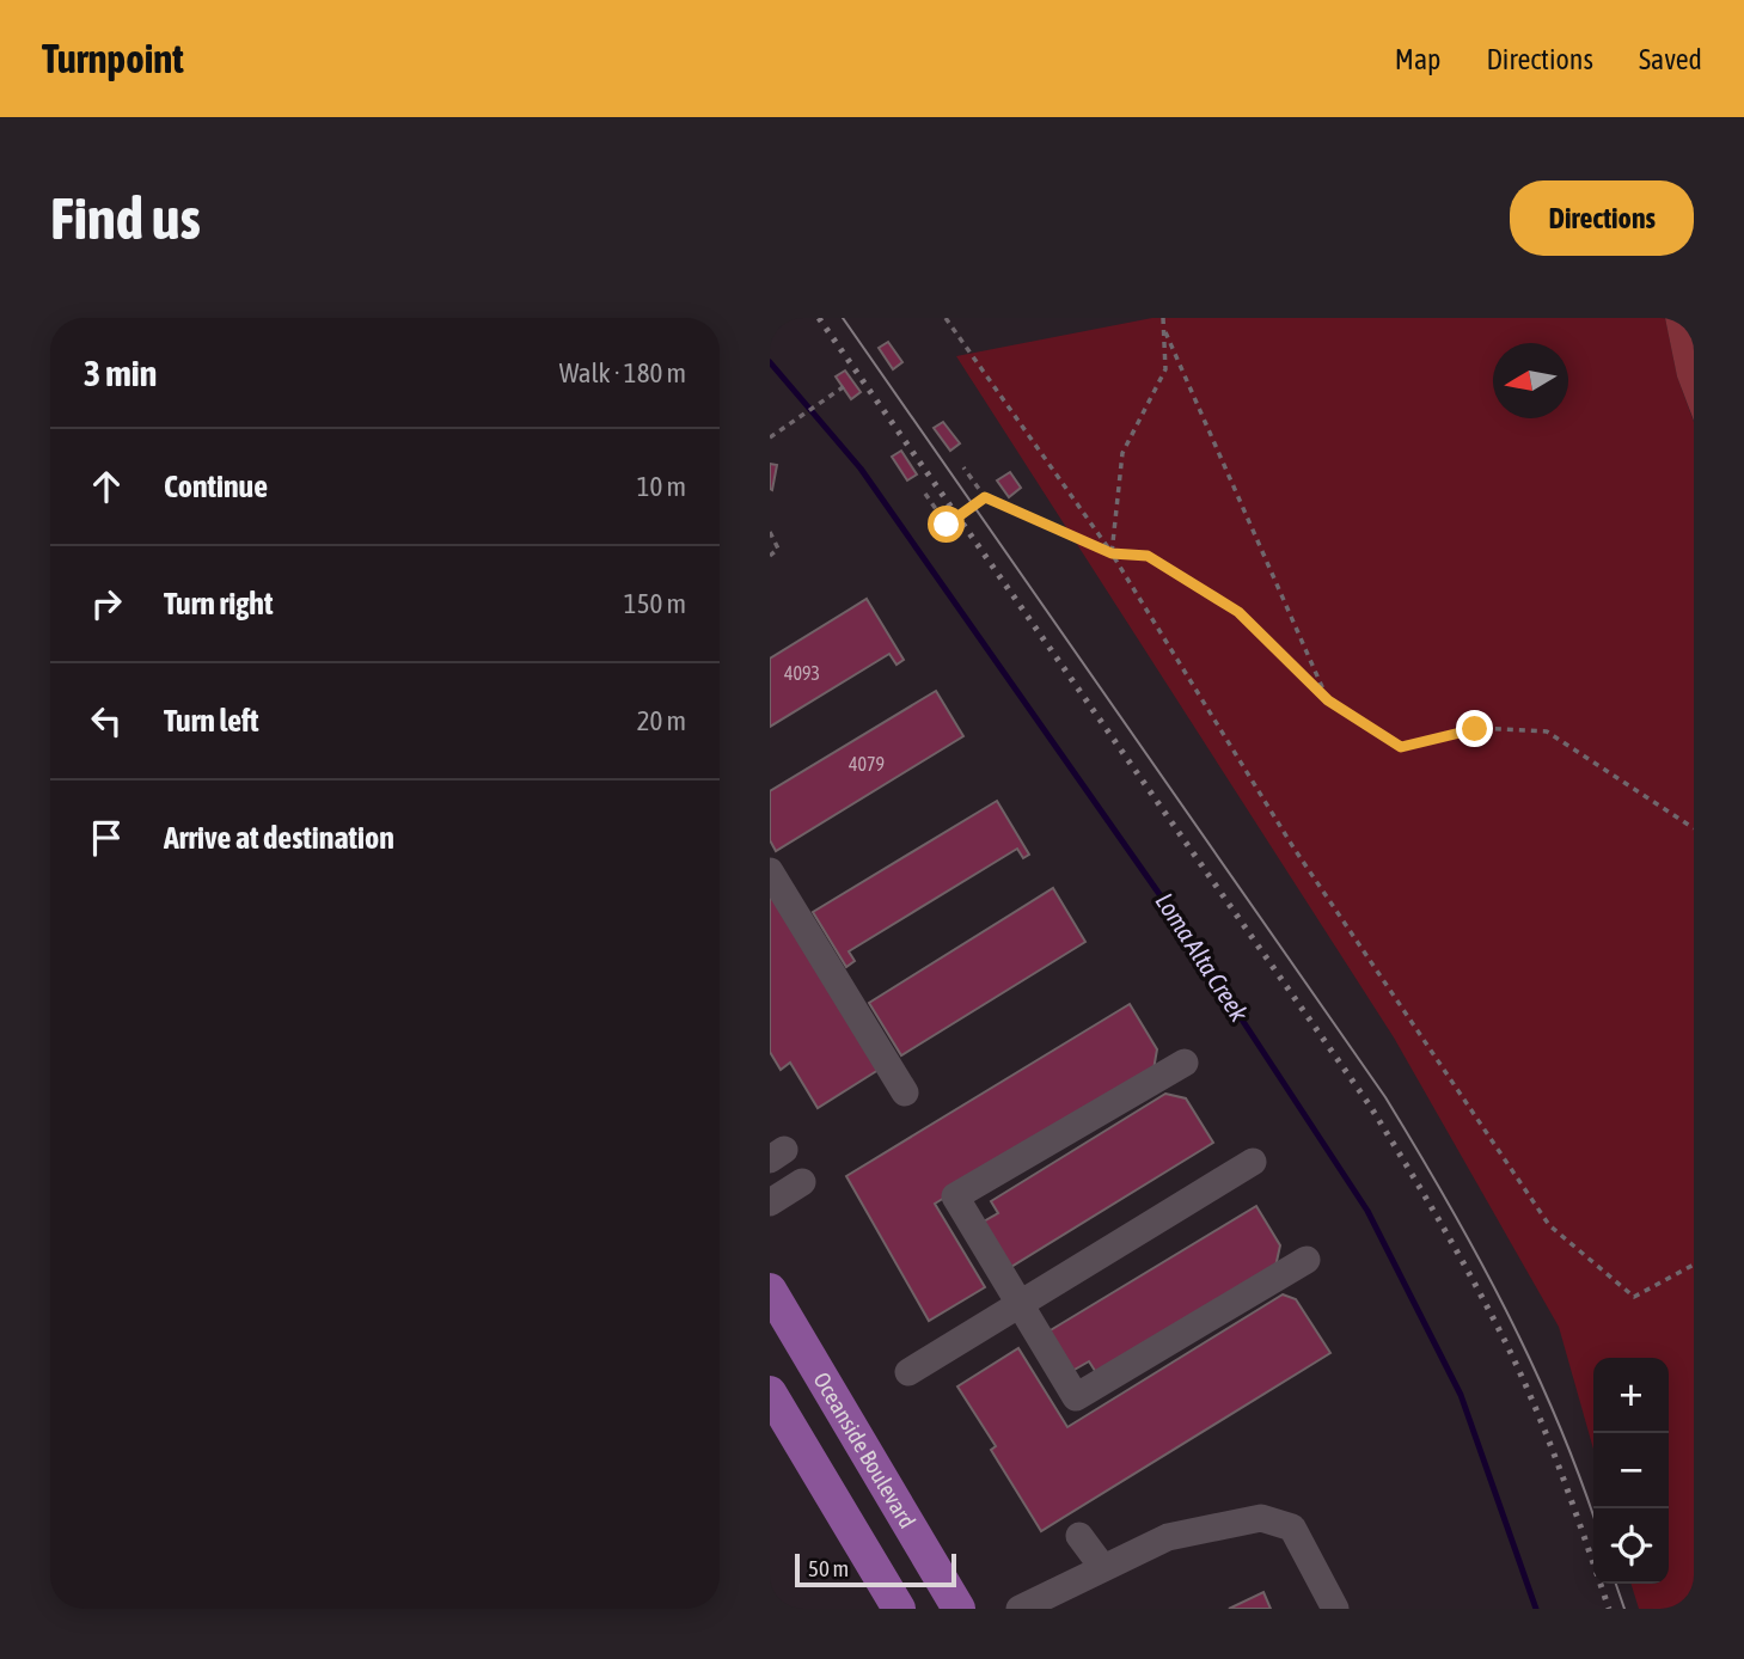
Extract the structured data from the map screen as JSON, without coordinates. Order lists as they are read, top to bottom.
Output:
{
  "streets": {
    "main road": ["Oceanside Boulevard"]
  },
  "water": ["Loma Alta Creek"],
  "house_numbers": ["4093", "4079"],
  "scale_bar": "50 m",
  "north": "left",
  "page": {
    "header": "Turnpoint",
    "nav": ["Map", "Directions", "Saved"],
    "buttons": "Directions",
    "title": "Find us",
    "heading": ["3 min", "Walk · 180 m"],
    "list": [
      ["Continue", "10 m"],
      ["Turn right", "150 m"],
      ["Turn left", "20 m"],
      "Arrive at destination"
    ],
    "map_buttons": ["+", "−"],
    "scale": "50 m"
  }
}
